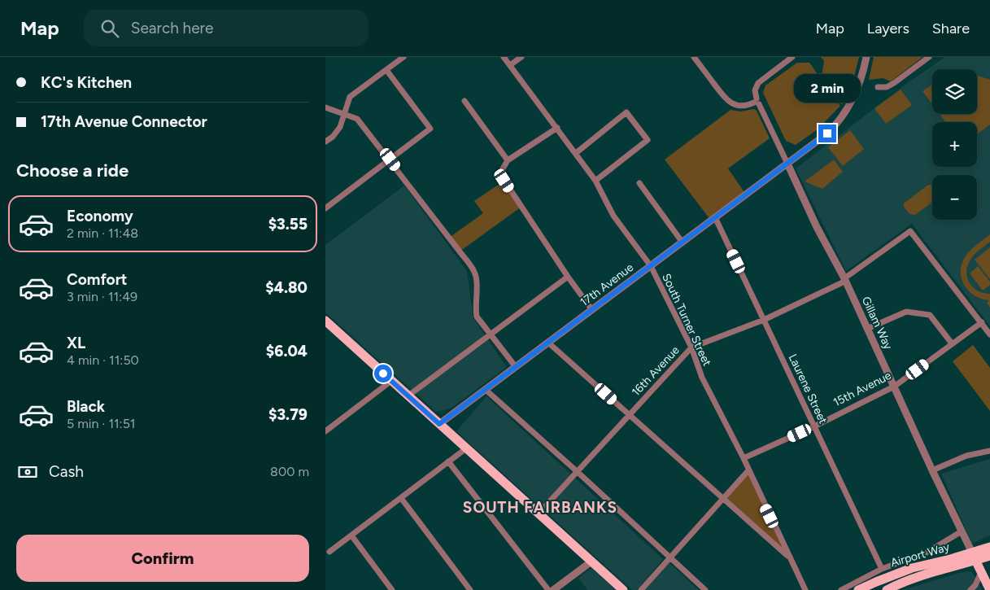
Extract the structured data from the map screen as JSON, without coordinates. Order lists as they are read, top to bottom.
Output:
{
  "streets": {
    "main road": ["Airport Way"],
    "street": [
      "17th Avenue",
      "South Turner Street",
      "Gillam Way",
      "16th Avenue",
      "Laurene Street",
      "15th Avenue"
    ]
  },
  "crossings": [
    ["17th Avenue", "South Turner Street"],
    ["17th Avenue", "Gillam Way"],
    ["17th Avenue", "Laurene Street"],
    ["South Turner Street", "16th Avenue"],
    ["South Turner Street", "15th Avenue"],
    ["Gillam Way", "16th Avenue"],
    ["Gillam Way", "15th Avenue"],
    ["Gillam Way", "Airport Way"],
    ["16th Avenue", "Laurene Street"],
    ["16th Avenue", "15th Avenue"],
    ["Laurene Street", "15th Avenue"]
  ],
  "districts": ["SOUTH FAIRBANKS"],
  "page": {
    "header": "Map",
    "search": "Search here",
    "nav": ["Map", "Layers", "Share"],
    "banner": ["KC's Kitchen", "17th Avenue Connector"],
    "map_buttons": ["+", "−"],
    "bubble": "2 min",
    "heading": "Choose a ride",
    "list": [
      {
        "name": "Economy",
        "note": "2 min · 11:48",
        "value": "$3.55"
      },
      {
        "name": "Comfort",
        "note": "3 min · 11:49",
        "value": "$4.80"
      },
      {
        "name": "XL",
        "note": "4 min · 11:50",
        "value": "$6.04"
      },
      {
        "name": "Black",
        "note": "5 min · 11:51",
        "value": "$3.79"
      }
    ],
    "pay": ["Cash", "800 m"],
    "buttons": "Confirm"
  }
}
